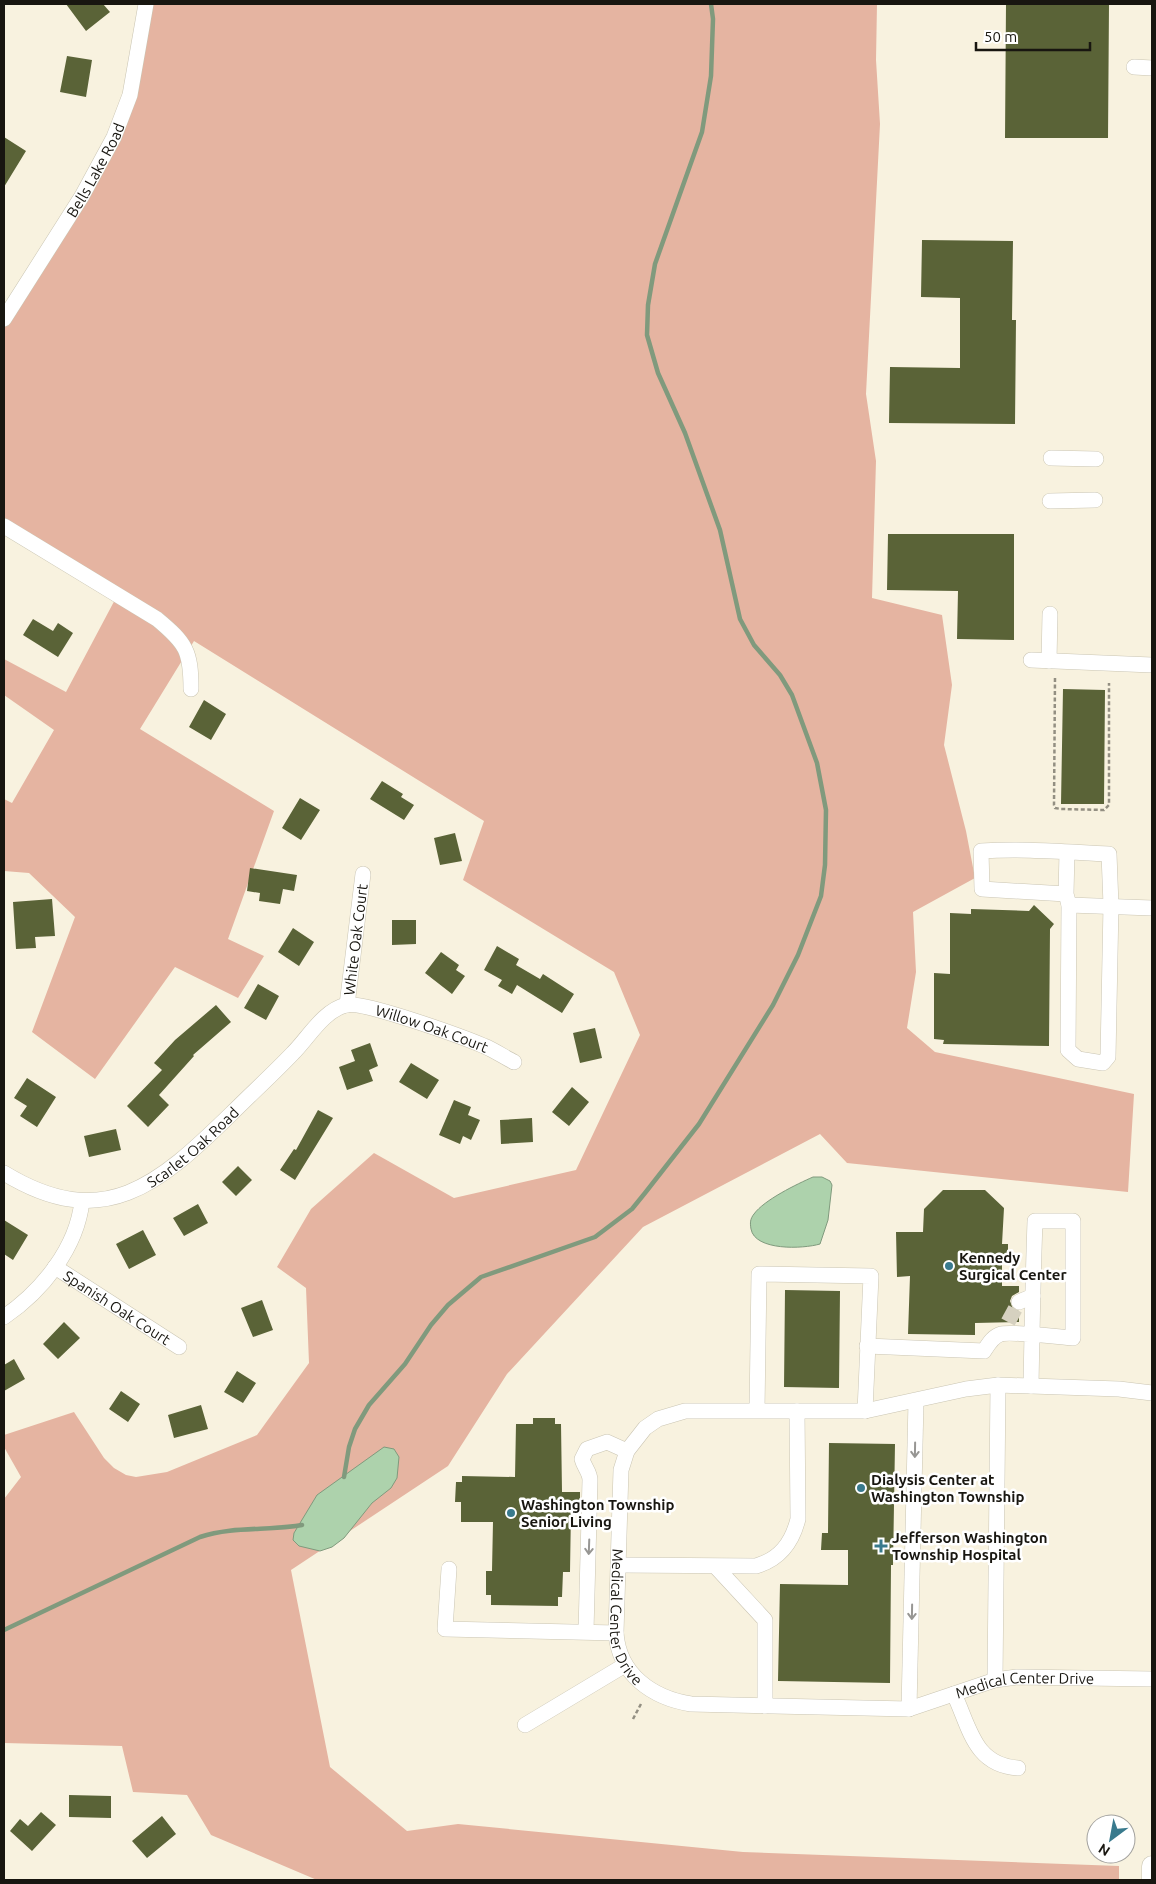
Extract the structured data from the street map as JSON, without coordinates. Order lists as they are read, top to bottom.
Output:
{
  "streets": {
    "street": [
      "Bells Lake Road",
      "White Oak Court",
      "Willow Oak Court",
      "Scarlet Oak Road",
      "Spanish Oak Court",
      "Medical Center Drive"
    ]
  },
  "crossings": [
    ["White Oak Court", "Willow Oak Court"],
    ["White Oak Court", "Scarlet Oak Road"],
    ["Willow Oak Court", "Scarlet Oak Road"]
  ],
  "places": {
    "other": ["Kennedy Surgical Center", "Dialysis Center at Washington Township", "Washington Township Senior Living"],
    "health": ["Jefferson Washington Township Hospital"]
  },
  "scale_bar": "50 m",
  "north": "bottom left"
}
